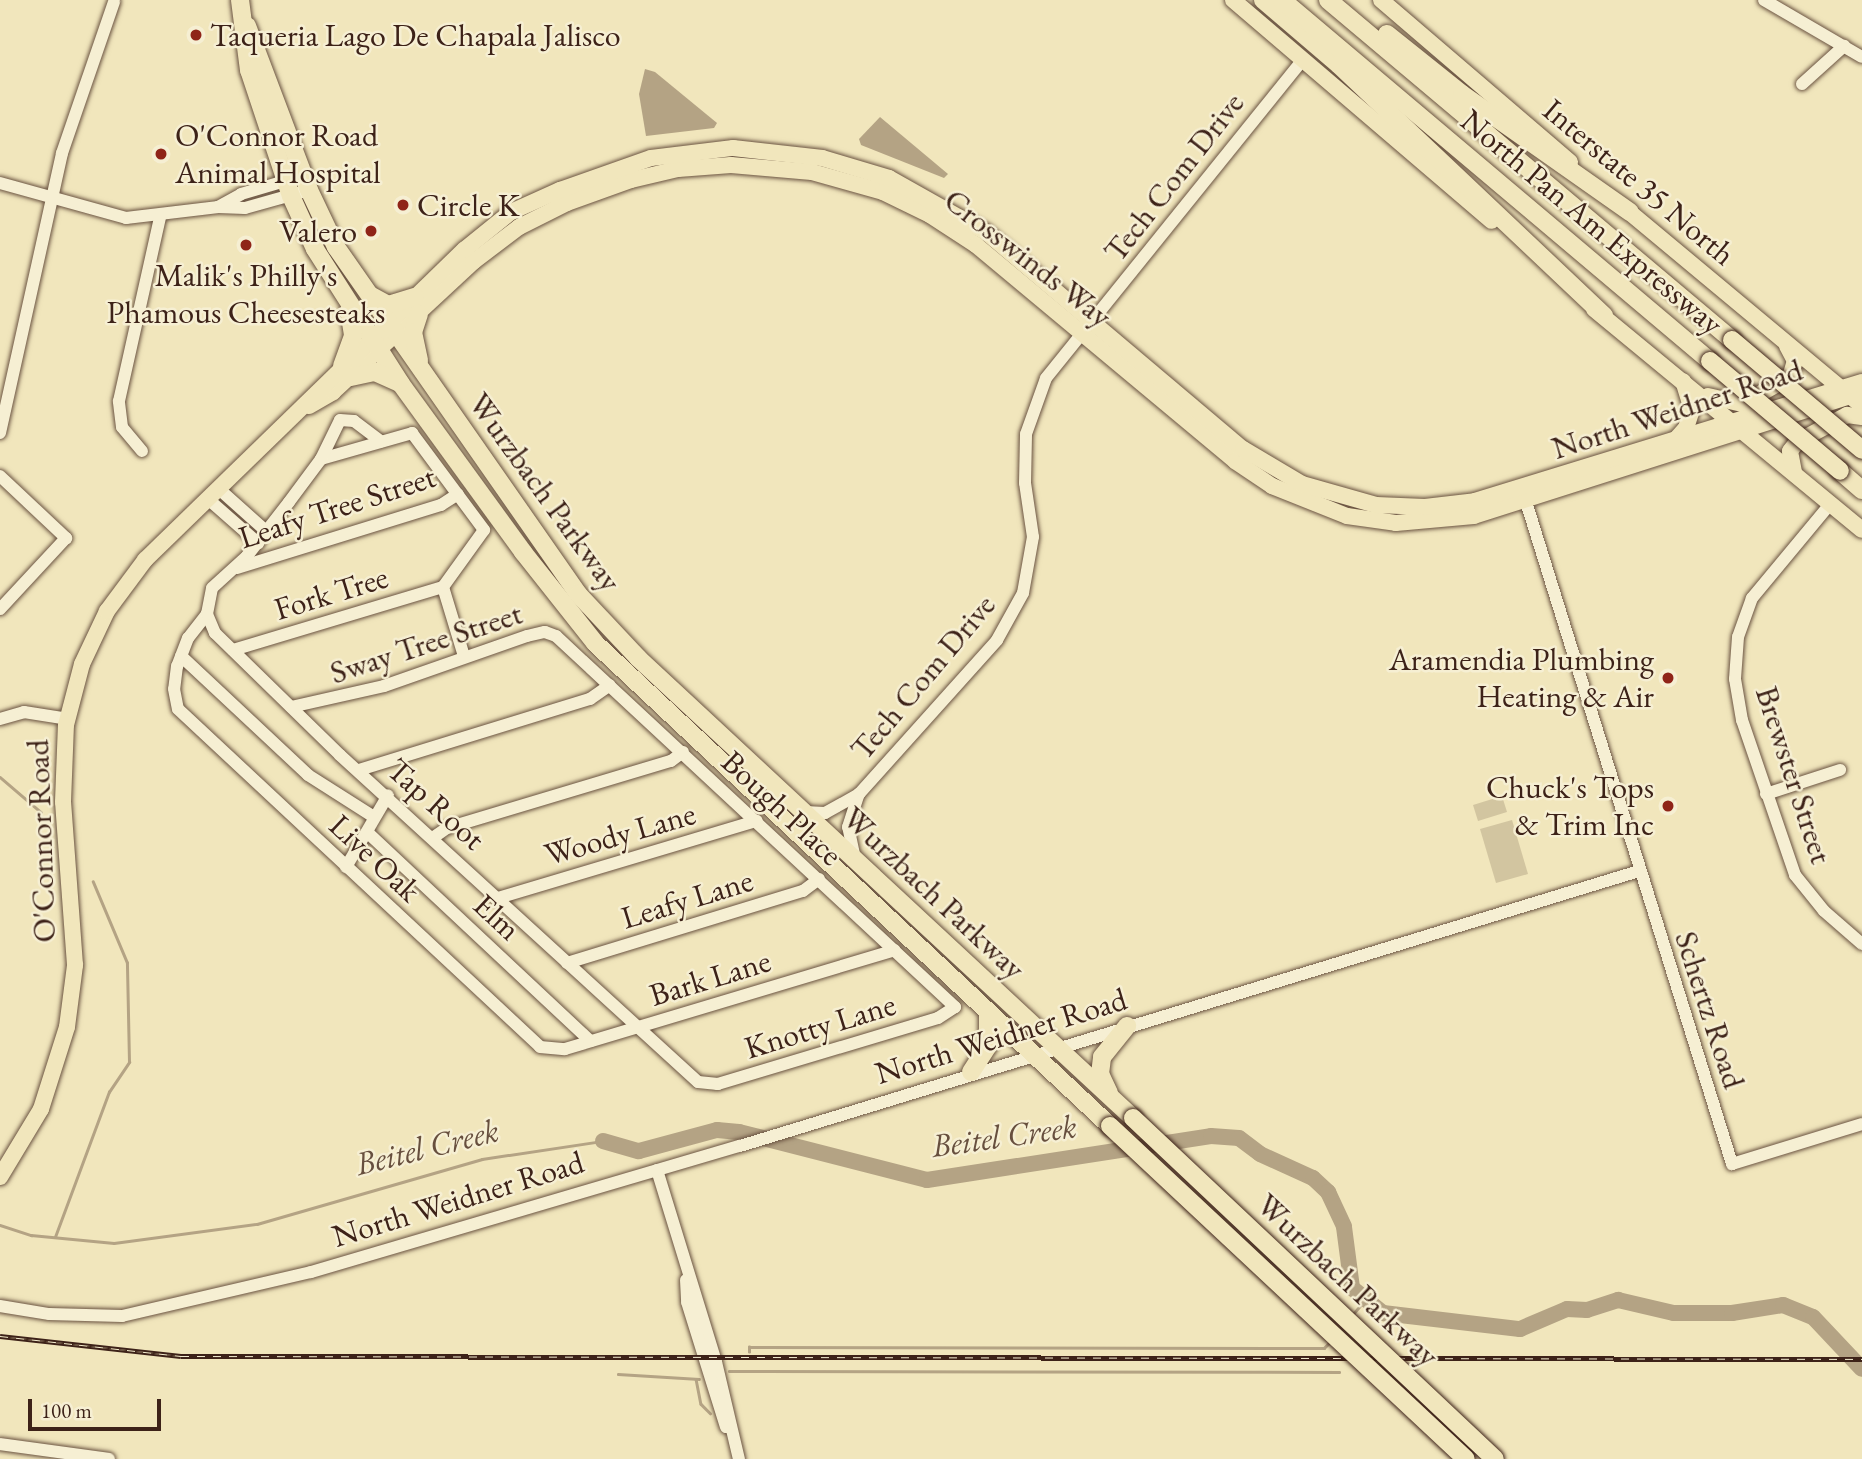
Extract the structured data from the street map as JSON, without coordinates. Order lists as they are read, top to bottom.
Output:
{
  "streets": {
    "highway": ["North Pan Am Expressway", "Wurzbach Parkway"],
    "main road": [
      "Interstate 35 North",
      "Crosswinds Way",
      "North Weidner Road",
      "O'Connor Road"
    ],
    "street": [
      "Tech Com Drive",
      "Leafy Tree Street",
      "Fork Tree",
      "Sway Tree Street",
      "Brewster Street",
      "Tap Root",
      "Bough Place",
      "Woody Lane",
      "Live Oak",
      "Leafy Lane",
      "Elm",
      "Bark Lane",
      "Schertz Road",
      "Knotty Lane"
    ]
  },
  "crossings": [
    ["Tech Com Drive", "Crosswinds Way"],
    ["Tech Com Drive", "Wurzbach Parkway"],
    ["Interstate 35 North", "North Weidner Road"],
    ["Crosswinds Way", "North Weidner Road"],
    ["Crosswinds Way", "Wurzbach Parkway"],
    ["Crosswinds Way", "O'Connor Road"],
    ["North Weidner Road", "Wurzbach Parkway"],
    ["North Weidner Road", "Schertz Road"],
    ["Wurzbach Parkway", "O'Connor Road"],
    ["Fork Tree", "Tap Root"],
    ["Sway Tree Street", "Tap Root"],
    ["Sway Tree Street", "Bough Place"],
    ["Tap Root", "Woody Lane"],
    ["Tap Root", "Leafy Lane"],
    ["Tap Root", "Bark Lane"],
    ["Tap Root", "Knotty Lane"],
    ["Bough Place", "Woody Lane"],
    ["Bough Place", "Leafy Lane"],
    ["Bough Place", "Bark Lane"],
    ["Bough Place", "Knotty Lane"],
    ["Live Oak", "Bark Lane"],
    ["Elm", "Bark Lane"]
  ],
  "water": ["Beitel Creek"],
  "places": [
    "Taqueria Lago De Chapala Jalisco",
    "O'Connor Road Animal Hospital",
    "Circle K",
    "Valero",
    "Malik's Philly's Phamous Cheesesteaks",
    "Aramendia Plumbing Heating & Air",
    "Chuck's Tops & Trim Inc"
  ],
  "scale_bar": "100 m"
}
